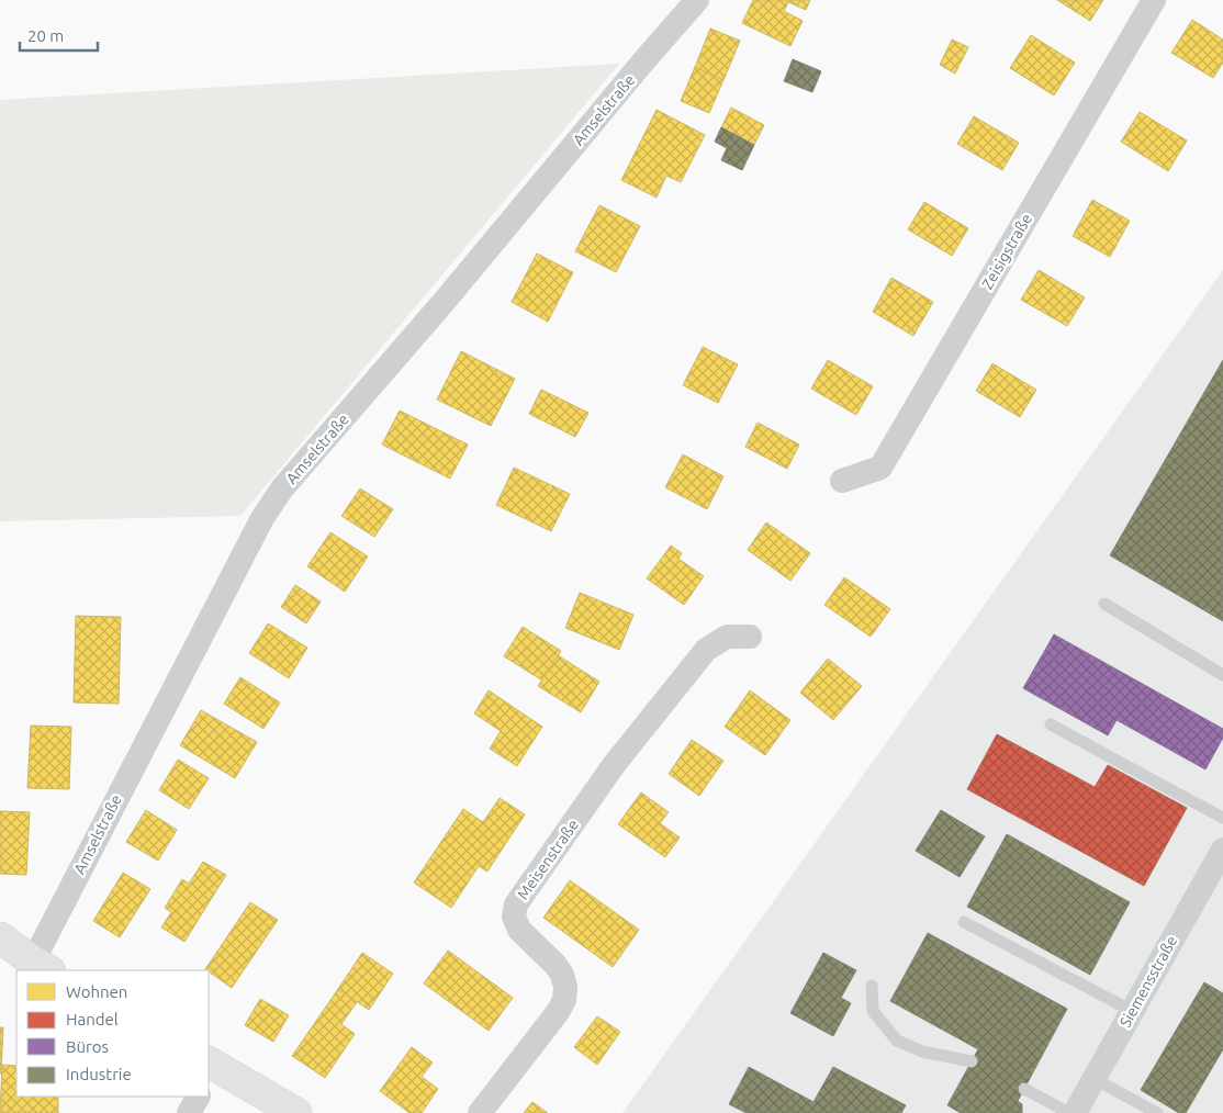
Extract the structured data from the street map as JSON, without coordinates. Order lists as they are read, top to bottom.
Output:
{
  "streets": {
    "street": [
      "Amselstraße",
      "Zeisigstraße",
      "Meisenstraße",
      "Siemensstraße"
    ]
  },
  "legend": [
    "Wohnen",
    "Handel",
    "Büros",
    "Industrie"
  ],
  "scale_bar": "20 m"
}
